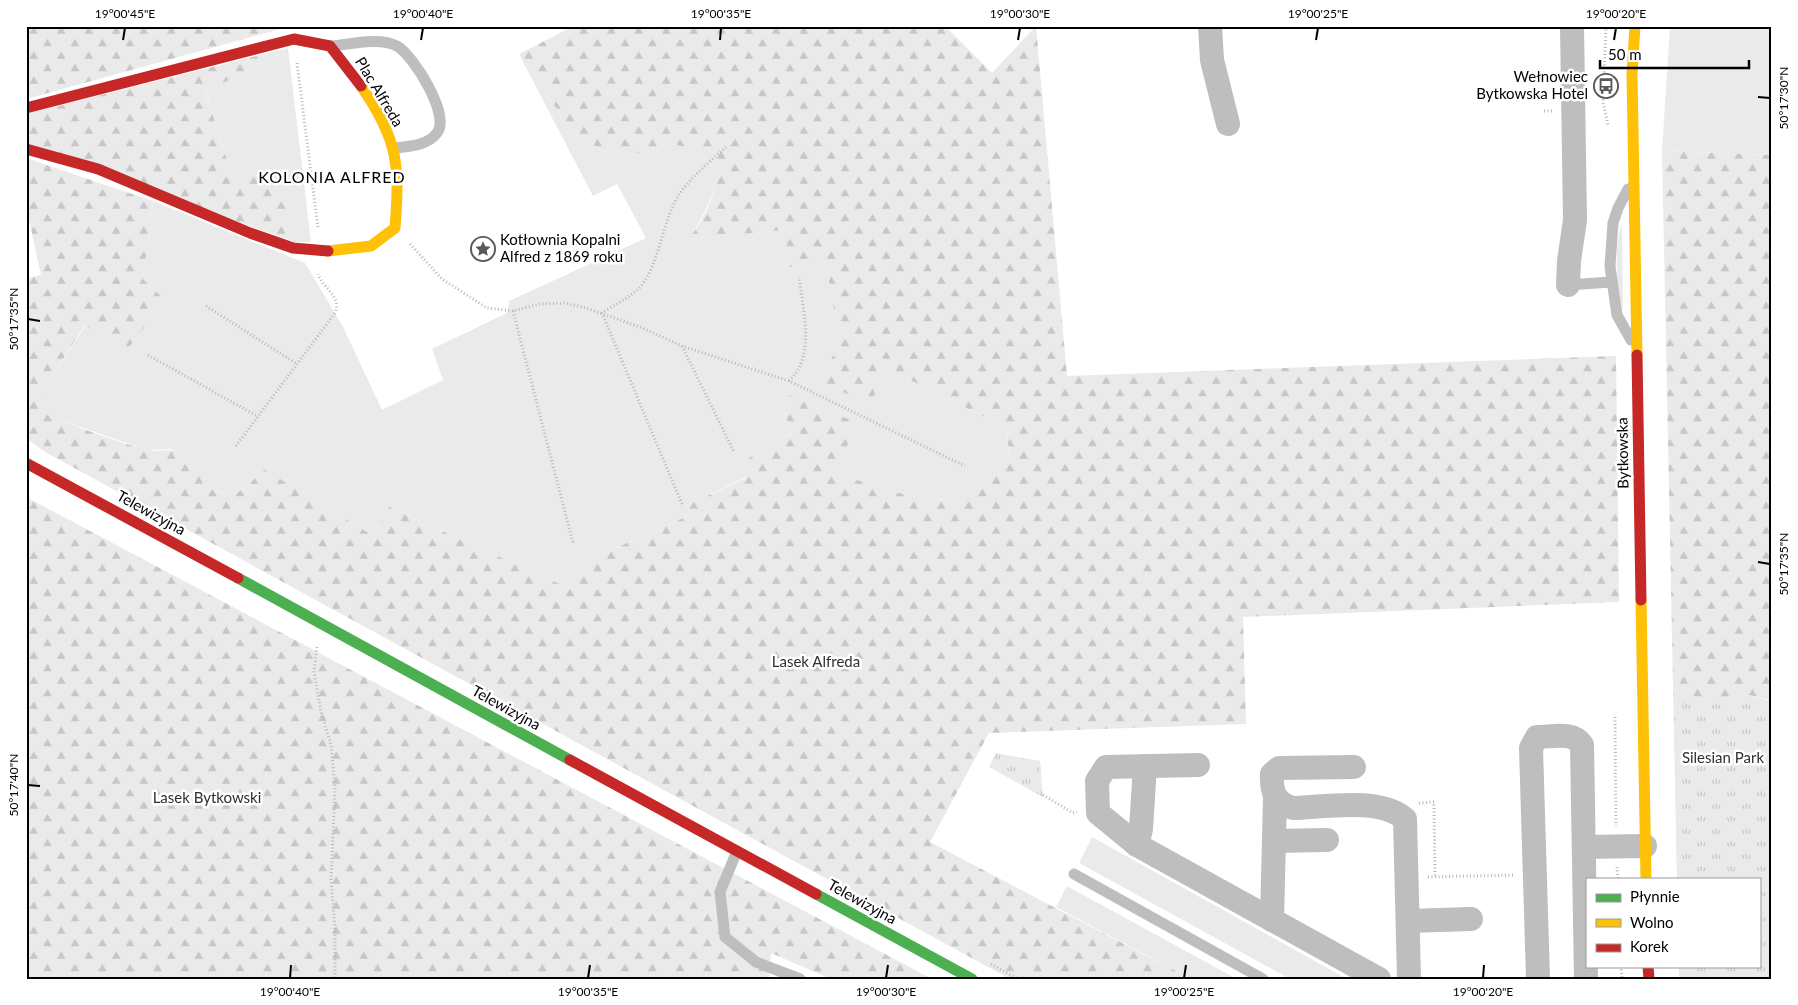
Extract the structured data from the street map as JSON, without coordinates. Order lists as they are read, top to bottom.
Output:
{
  "streets": {
    "street": ["Plac Alfreda", "Bytkowska", "Telewizyjna"]
  },
  "districts": ["KOLONIA ALFRED"],
  "parks": ["Lasek Alfreda", "Silesian Park", "Lasek Bytkowski"],
  "places": {
    "bus stop": ["Wełnowiec Bytkowska Hotel"],
    "place": ["Kotłownia Kopalni Alfred z 1869 roku"]
  },
  "legend": ["Płynnie", "Wolno", "Korek"],
  "scale_bar": "50 m",
  "coordinates": [
    "19°00'45\"E",
    "19°00'40\"E",
    "19°00'35\"E",
    "19°00'30\"E",
    "19°00'25\"E",
    "19°00'20\"E",
    "50°17'30\"N",
    "50°17'35\"N",
    "50°17'40\"N"
  ]
}
